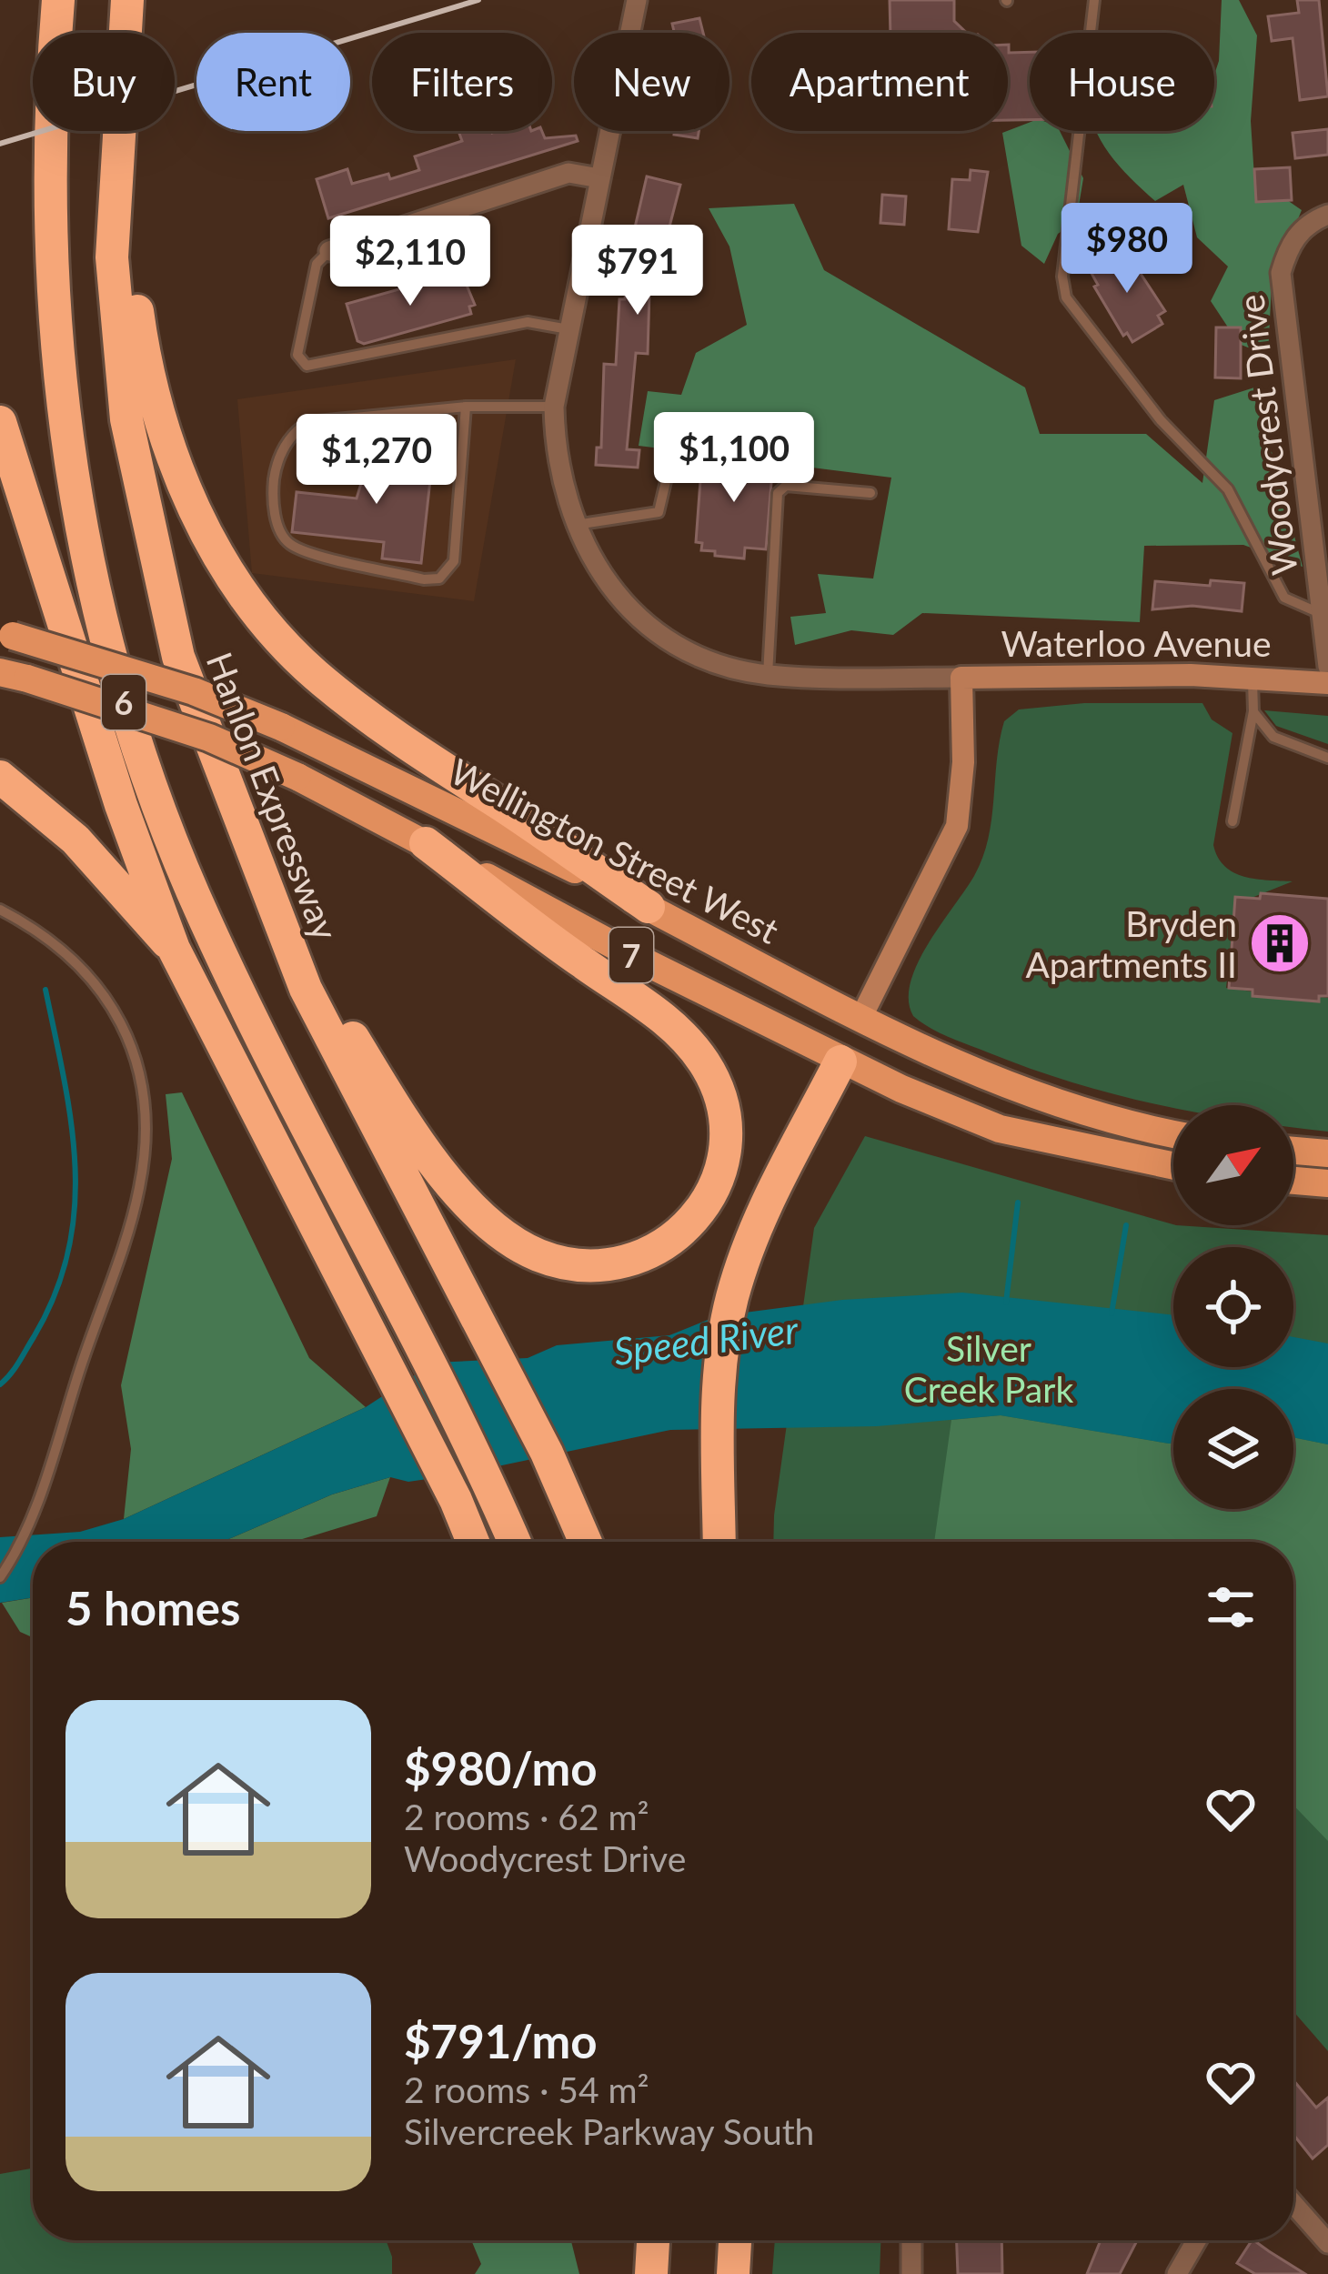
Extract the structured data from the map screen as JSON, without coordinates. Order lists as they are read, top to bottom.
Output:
{
  "streets": {
    "highway": ["6", "Hanlon Expressway"],
    "main road": ["Waterloo Avenue", "Wellington Street West", "7"],
    "street": ["Woodycrest Drive"]
  },
  "crossings": [
    ["Waterloo Avenue", "Wellington Street West"],
    ["Waterloo Avenue", "7"]
  ],
  "water": ["Speed River"],
  "parks": ["Silver Creek Park"],
  "places": {
    "building": ["Bryden Apartments II"]
  },
  "north": "top right",
  "page": {
    "chip": [
      "Buy",
      "Rent",
      "Filters",
      "New",
      "Apartment",
      "House"
    ],
    "price": [
      "$980",
      "$2,110",
      "$791",
      "$1,100",
      "$1,270"
    ],
    "heading": "5 homes",
    "list": [
      {
        "name": "$980/mo",
        "note": "2 rooms · 62 m² · Woodycrest Drive"
      },
      {
        "name": "$791/mo",
        "note": "2 rooms · 54 m² · Silvercreek Parkway South"
      }
    ]
  }
}
